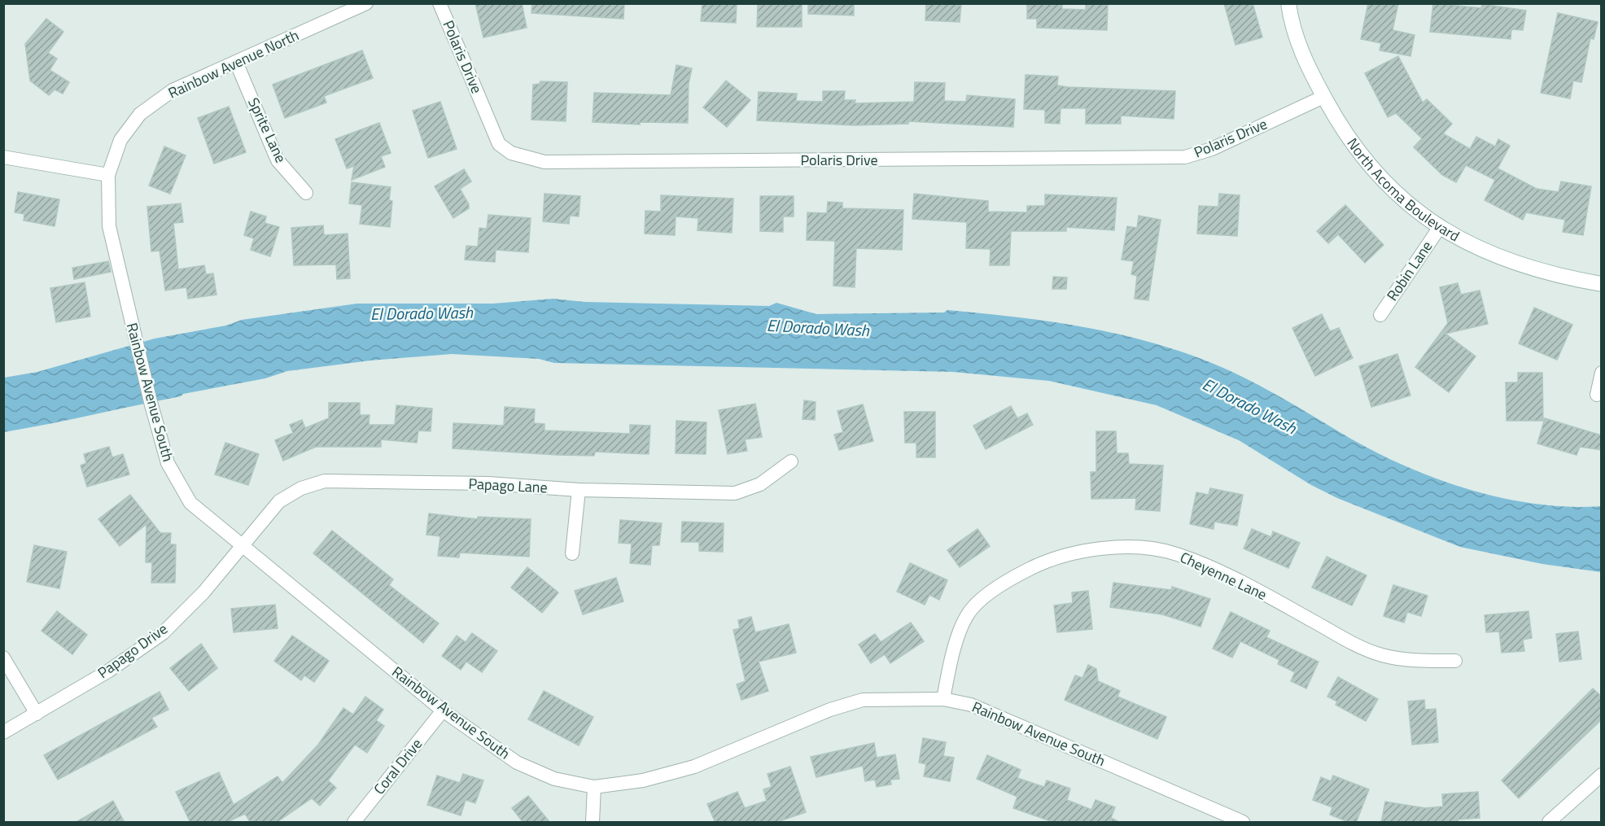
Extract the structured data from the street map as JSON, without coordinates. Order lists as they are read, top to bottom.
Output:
{
  "streets": {
    "main road": ["North Acoma Boulevard"],
    "street": [
      "Polaris Drive",
      "Rainbow Avenue North",
      "Sprite Lane",
      "Robin Lane",
      "Rainbow Avenue South",
      "Papago Lane",
      "Cheyenne Lane",
      "Papago Drive",
      "Coral Drive"
    ]
  },
  "crossings": [
    ["Polaris Drive", "North Acoma Boulevard"],
    ["Rainbow Avenue North", "Sprite Lane"],
    ["Rainbow Avenue North", "Rainbow Avenue South"],
    ["North Acoma Boulevard", "Robin Lane"],
    ["Rainbow Avenue South", "Papago Lane"],
    ["Rainbow Avenue South", "Cheyenne Lane"],
    ["Rainbow Avenue South", "Papago Drive"],
    ["Rainbow Avenue South", "Coral Drive"],
    ["Papago Lane", "Papago Drive"]
  ],
  "water": ["El Dorado Wash"]
}
